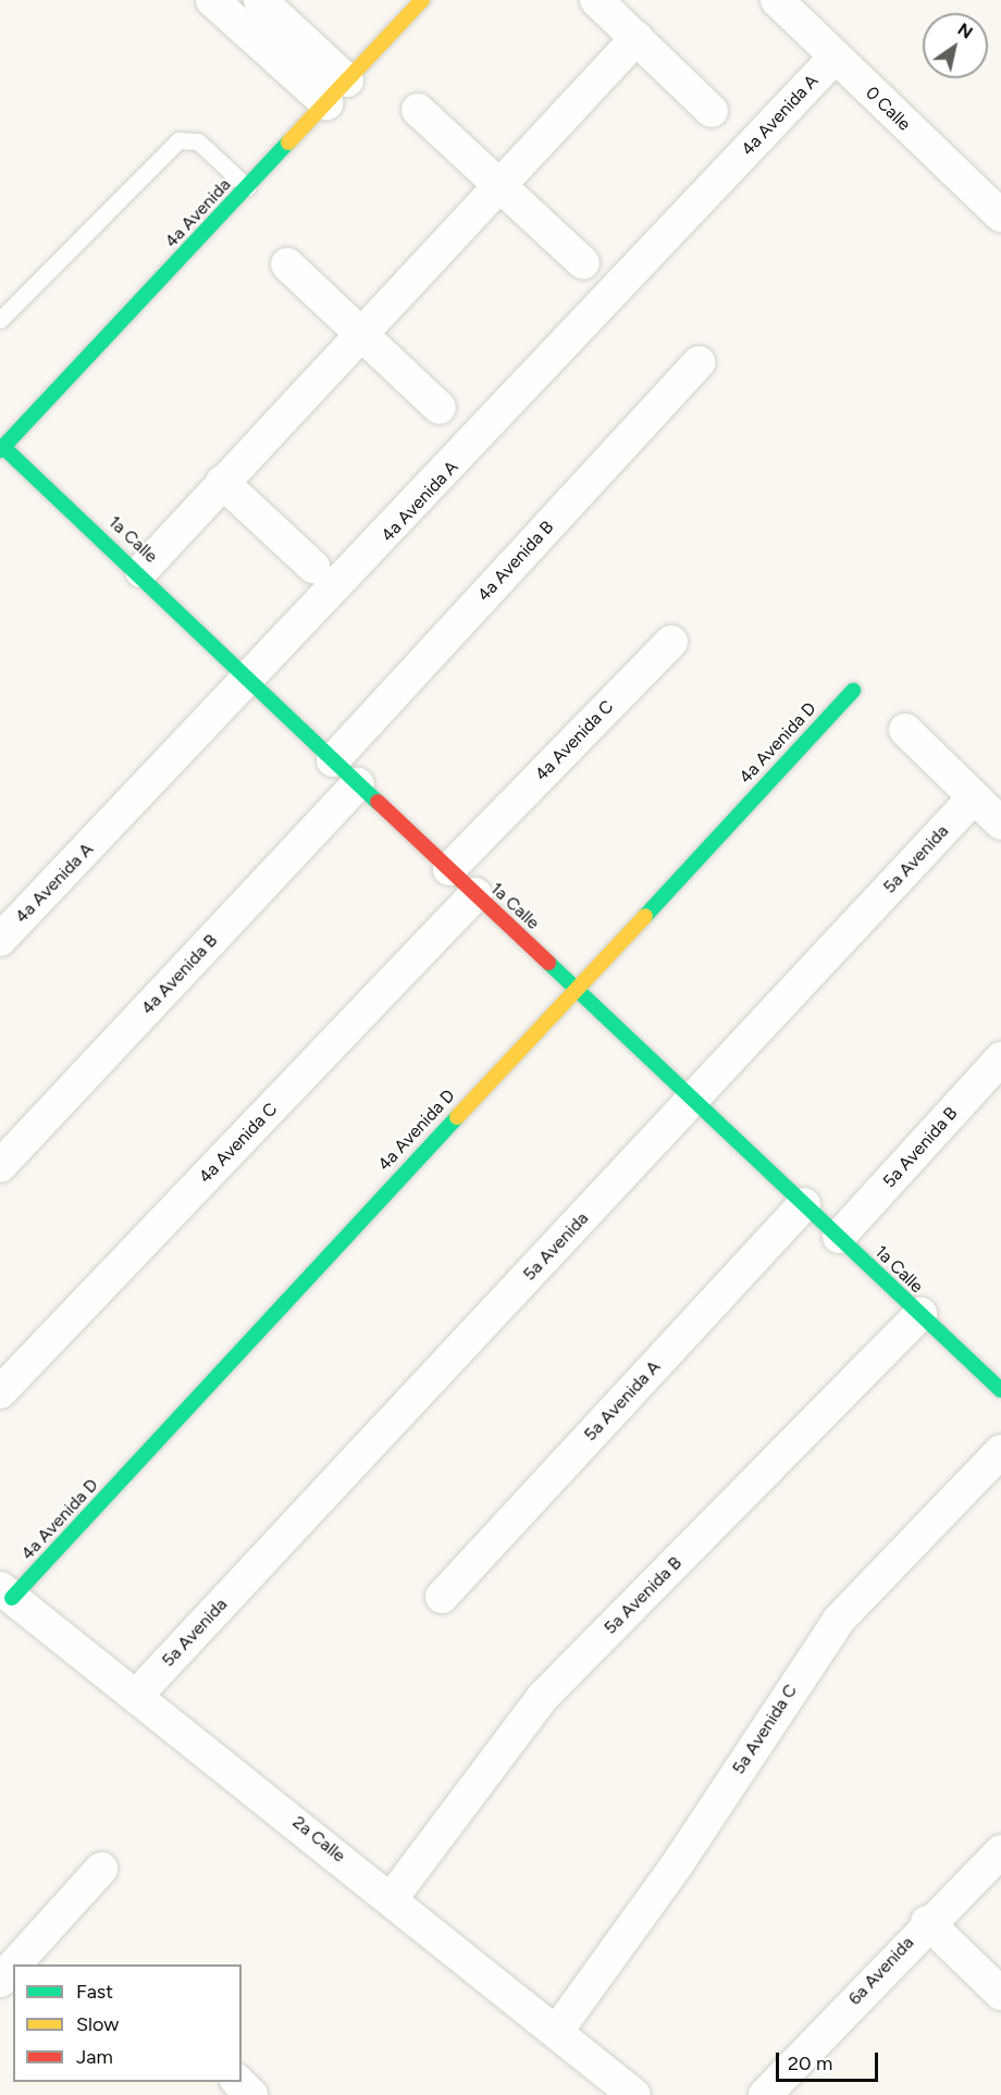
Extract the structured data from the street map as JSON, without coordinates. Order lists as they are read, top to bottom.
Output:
{
  "streets": {
    "street": [
      "0 Calle",
      "4a Avenida A",
      "4a Avenida",
      "1a Calle",
      "4a Avenida B",
      "4a Avenida C",
      "4a Avenida D",
      "5a Avenida",
      "5a Avenida B",
      "5a Avenida A",
      "5a Avenida C",
      "2a Calle",
      "6a Avenida"
    ]
  },
  "crossings": [
    ["0 Calle", "4a Avenida A"],
    ["4a Avenida A", "1a Calle"],
    ["4a Avenida", "1a Calle"],
    ["1a Calle", "4a Avenida B"],
    ["1a Calle", "4a Avenida C"],
    ["1a Calle", "4a Avenida D"],
    ["1a Calle", "5a Avenida"],
    ["1a Calle", "5a Avenida B"],
    ["1a Calle", "5a Avenida A"],
    ["4a Avenida D", "2a Calle"],
    ["5a Avenida", "2a Calle"],
    ["5a Avenida B", "2a Calle"],
    ["5a Avenida C", "2a Calle"]
  ],
  "legend": ["Fast", "Slow", "Jam"],
  "scale_bar": "20 m",
  "north": "top right"
}
